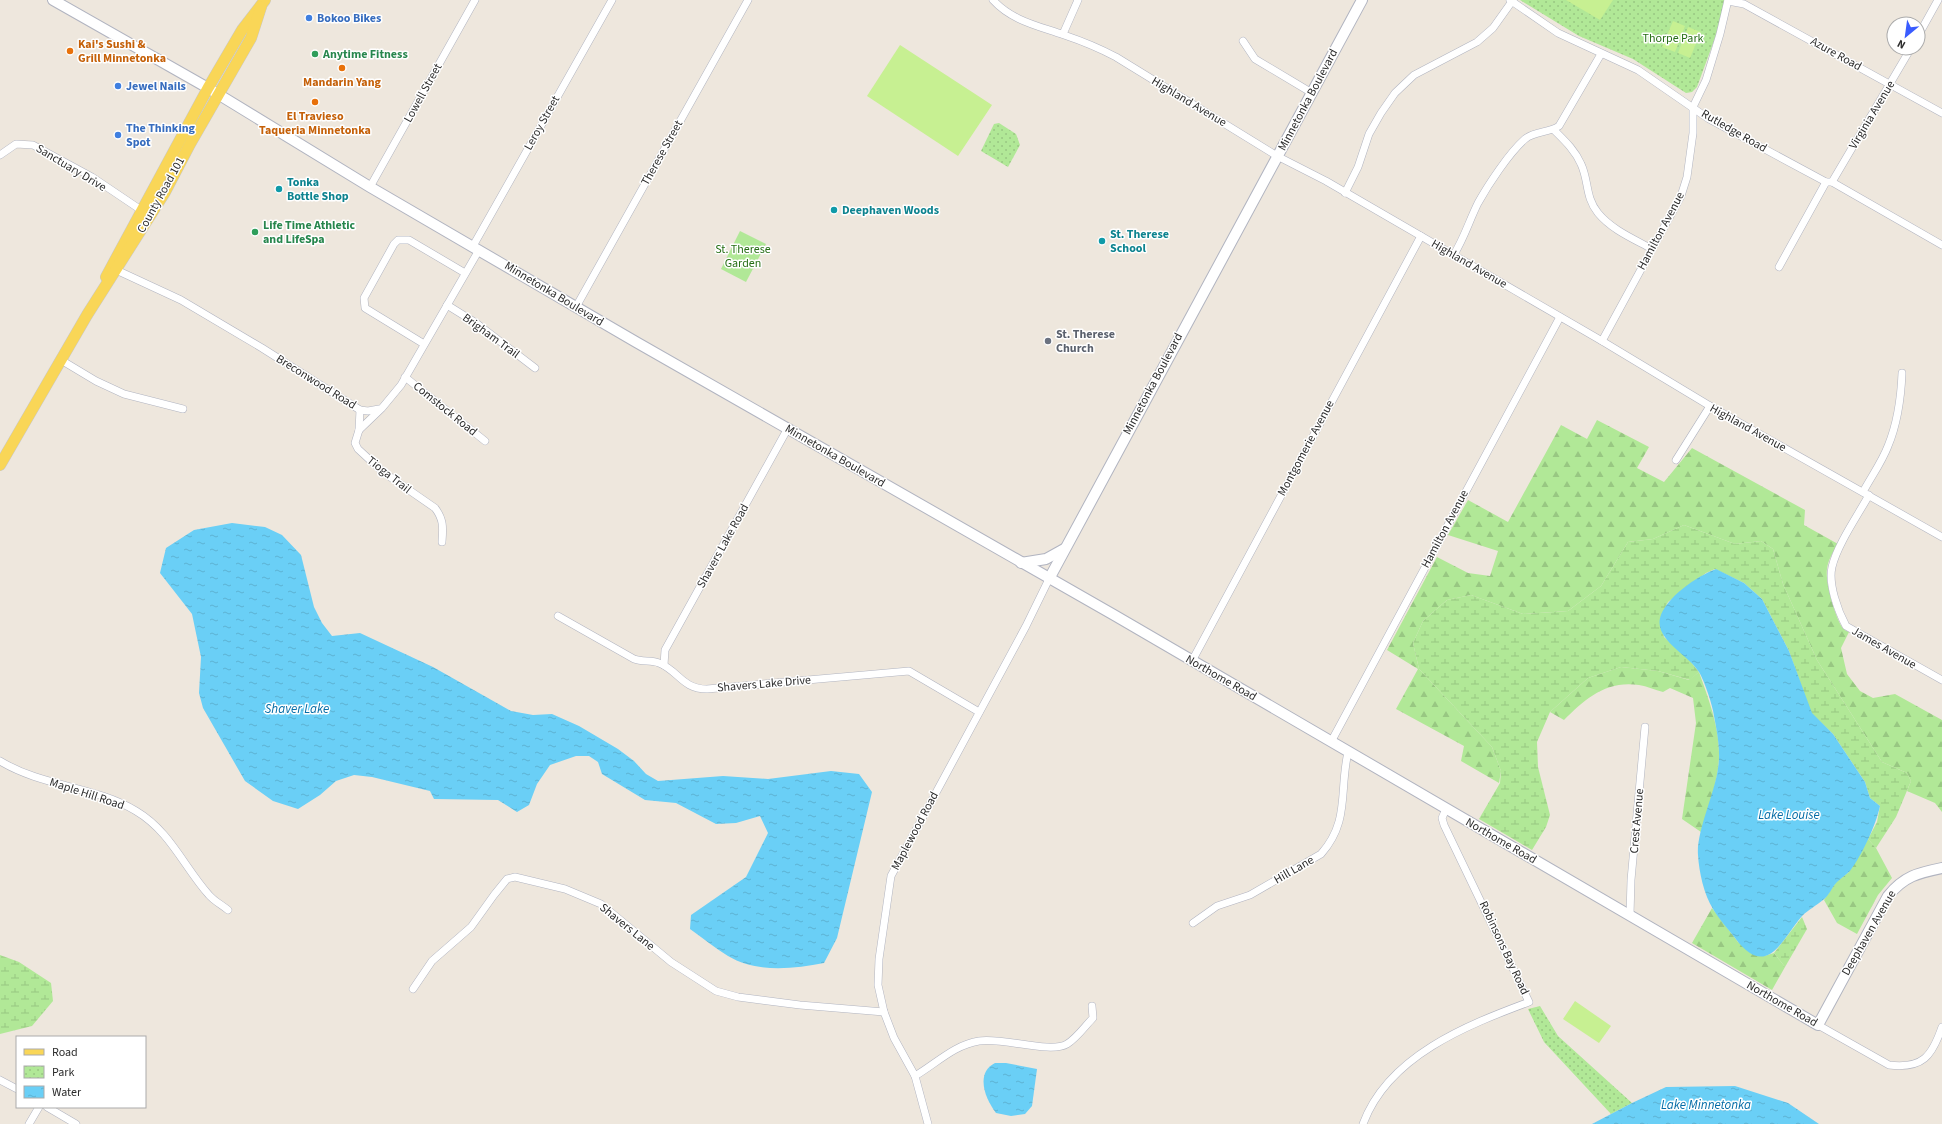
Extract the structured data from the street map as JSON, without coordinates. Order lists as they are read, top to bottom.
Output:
{
  "streets": {
    "main road": ["County Road 101"],
    "street": [
      "Azure Road",
      "Lowell Street",
      "Minnetonka Boulevard",
      "Highland Avenue",
      "Virginia Avenue",
      "Leroy Street",
      "Rutledge Road",
      "Therese Street",
      "Sanctuary Drive",
      "Hamilton Avenue",
      "Brigham Trail",
      "Breconwood Road",
      "Comstock Road",
      "Montgomerie Avenue",
      "Tioga Trail",
      "Shavers Lake Road",
      "James Avenue",
      "Northome Road",
      "Shavers Lake Drive",
      "Maple Hill Road",
      "Crest Avenue",
      "Maplewood Road",
      "Hill Lane",
      "Shavers Lane",
      "Deephaven Avenue",
      "Robinsons Bay Road"
    ]
  },
  "crossings": [
    ["Azure Road", "Virginia Avenue"],
    ["Azure Road", "Hamilton Avenue"],
    ["Lowell Street", "Minnetonka Boulevard"],
    ["Minnetonka Boulevard", "Highland Avenue"],
    ["Minnetonka Boulevard", "Leroy Street"],
    ["Minnetonka Boulevard", "Therese Street"],
    ["Minnetonka Boulevard", "County Road 101"],
    ["Minnetonka Boulevard", "Shavers Lake Road"],
    ["Minnetonka Boulevard", "Northome Road"],
    ["Minnetonka Boulevard", "Maplewood Road"],
    ["Highland Avenue", "Hamilton Avenue"],
    ["Highland Avenue", "Montgomerie Avenue"],
    ["Highland Avenue", "James Avenue"],
    ["Virginia Avenue", "Rutledge Road"],
    ["Rutledge Road", "Hamilton Avenue"],
    ["Sanctuary Drive", "County Road 101"],
    ["County Road 101", "Breconwood Road"],
    ["Hamilton Avenue", "Northome Road"],
    ["Montgomerie Avenue", "Northome Road"],
    ["Shavers Lake Road", "Shavers Lake Drive"],
    ["Northome Road", "Crest Avenue"],
    ["Northome Road", "Maplewood Road"],
    ["Northome Road", "Hill Lane"],
    ["Northome Road", "Deephaven Avenue"],
    ["Northome Road", "Robinsons Bay Road"],
    ["Shavers Lake Drive", "Maplewood Road"],
    ["Maplewood Road", "Shavers Lane"]
  ],
  "water": ["Shaver Lake", "Lake Louise", "Lake Minnetonka"],
  "parks": ["Thorpe Park", "St. Therese Garden"],
  "places": [
    "Bokoo Bikes",
    "Kai's Sushi & Grill Minnetonka",
    "Anytime Fitness",
    "Mandarin Yang",
    "Jewel Nails",
    "El Travieso Taqueria Minnetonka",
    "The Thinking Spot",
    "Tonka Bottle Shop",
    "Deephaven Woods",
    "Life Time Athletic and LifeSpa",
    "St. Therese School",
    "St. Therese Church"
  ],
  "legend": ["Road", "Park", "Water"],
  "north": "bottom left"
}
